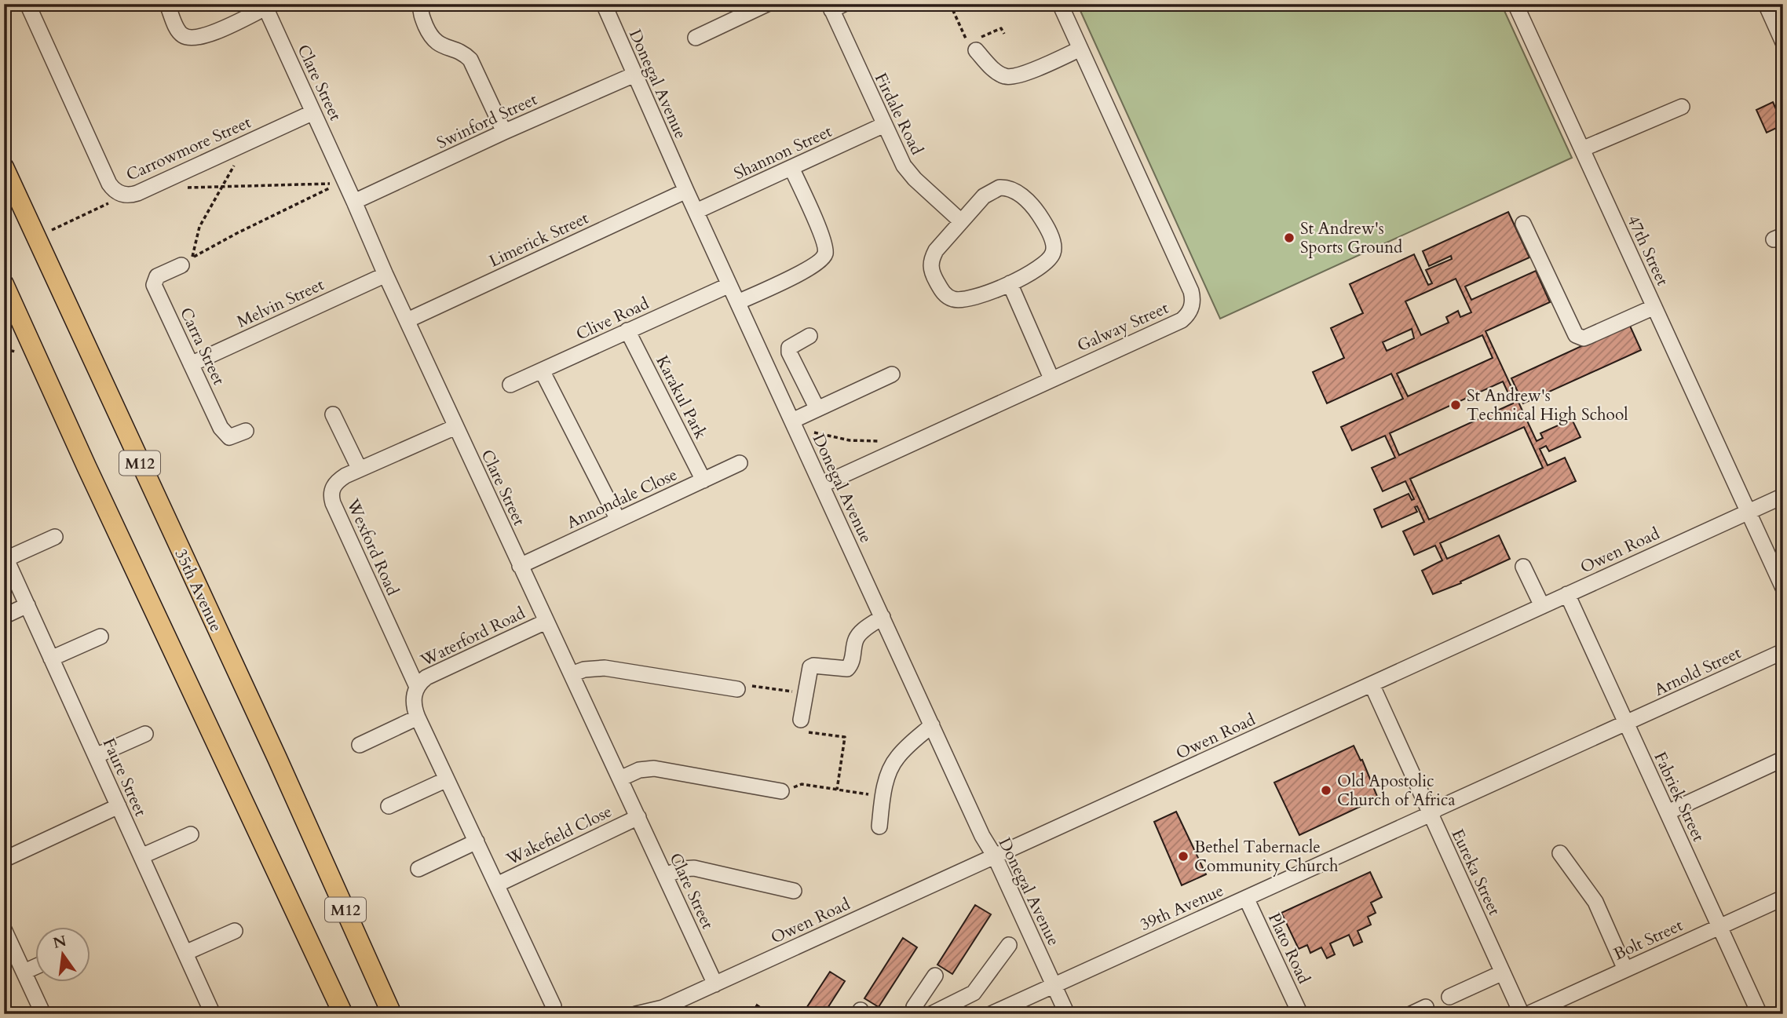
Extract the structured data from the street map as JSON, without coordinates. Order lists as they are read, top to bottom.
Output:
{
  "streets": {
    "main road": ["M12", "35th Avenue"],
    "street": [
      "Clare Street",
      "Donegal Avenue",
      "Firdale Road",
      "Swinford Street",
      "Carrowmore Street",
      "Shannon Street",
      "Limerick Street",
      "47th Street",
      "Melvin Street",
      "Clive Road",
      "Galway Street",
      "Carra Street",
      "Karakul Park",
      "Annondale Close",
      "Wexford Road",
      "Owen Road",
      "Waterford Road",
      "Arnold Street",
      "Faure Street",
      "Fabriek Street",
      "Wakefield Close",
      "Eureka Street",
      "39th Avenue",
      "Bolt Street",
      "Plato Road"
    ]
  },
  "crossings": [
    ["Clare Street", "Swinford Street"],
    ["Clare Street", "Carrowmore Street"],
    ["Clare Street", "Limerick Street"],
    ["Clare Street", "Melvin Street"],
    ["Clare Street", "Annondale Close"],
    ["Clare Street", "Wexford Road"],
    ["Clare Street", "Owen Road"],
    ["Clare Street", "Waterford Road"],
    ["Clare Street", "Wakefield Close"],
    ["Donegal Avenue", "Swinford Street"],
    ["Donegal Avenue", "Shannon Street"],
    ["Donegal Avenue", "Limerick Street"],
    ["Donegal Avenue", "Clive Road"],
    ["Donegal Avenue", "Galway Street"],
    ["Donegal Avenue", "Owen Road"],
    ["Donegal Avenue", "39th Avenue"],
    ["Firdale Road", "Shannon Street"],
    ["47th Street", "Owen Road"],
    ["Melvin Street", "Carra Street"],
    ["Clive Road", "Karakul Park"],
    ["Karakul Park", "Annondale Close"],
    ["Wexford Road", "Waterford Road"],
    ["Owen Road", "Fabriek Street"],
    ["Owen Road", "Eureka Street"],
    ["Waterford Road", "Wakefield Close"],
    ["Arnold Street", "Fabriek Street"],
    ["Arnold Street", "39th Avenue"],
    ["Fabriek Street", "39th Avenue"],
    ["Fabriek Street", "Bolt Street"],
    ["Eureka Street", "39th Avenue"],
    ["39th Avenue", "Plato Road"]
  ],
  "places": [
    "St Andrew's Sports Ground",
    "St Andrew's Technical High School",
    "Old Apostolic Church of Africa",
    "Bethel Tabernacle Community Church"
  ],
  "north": "top"
}
